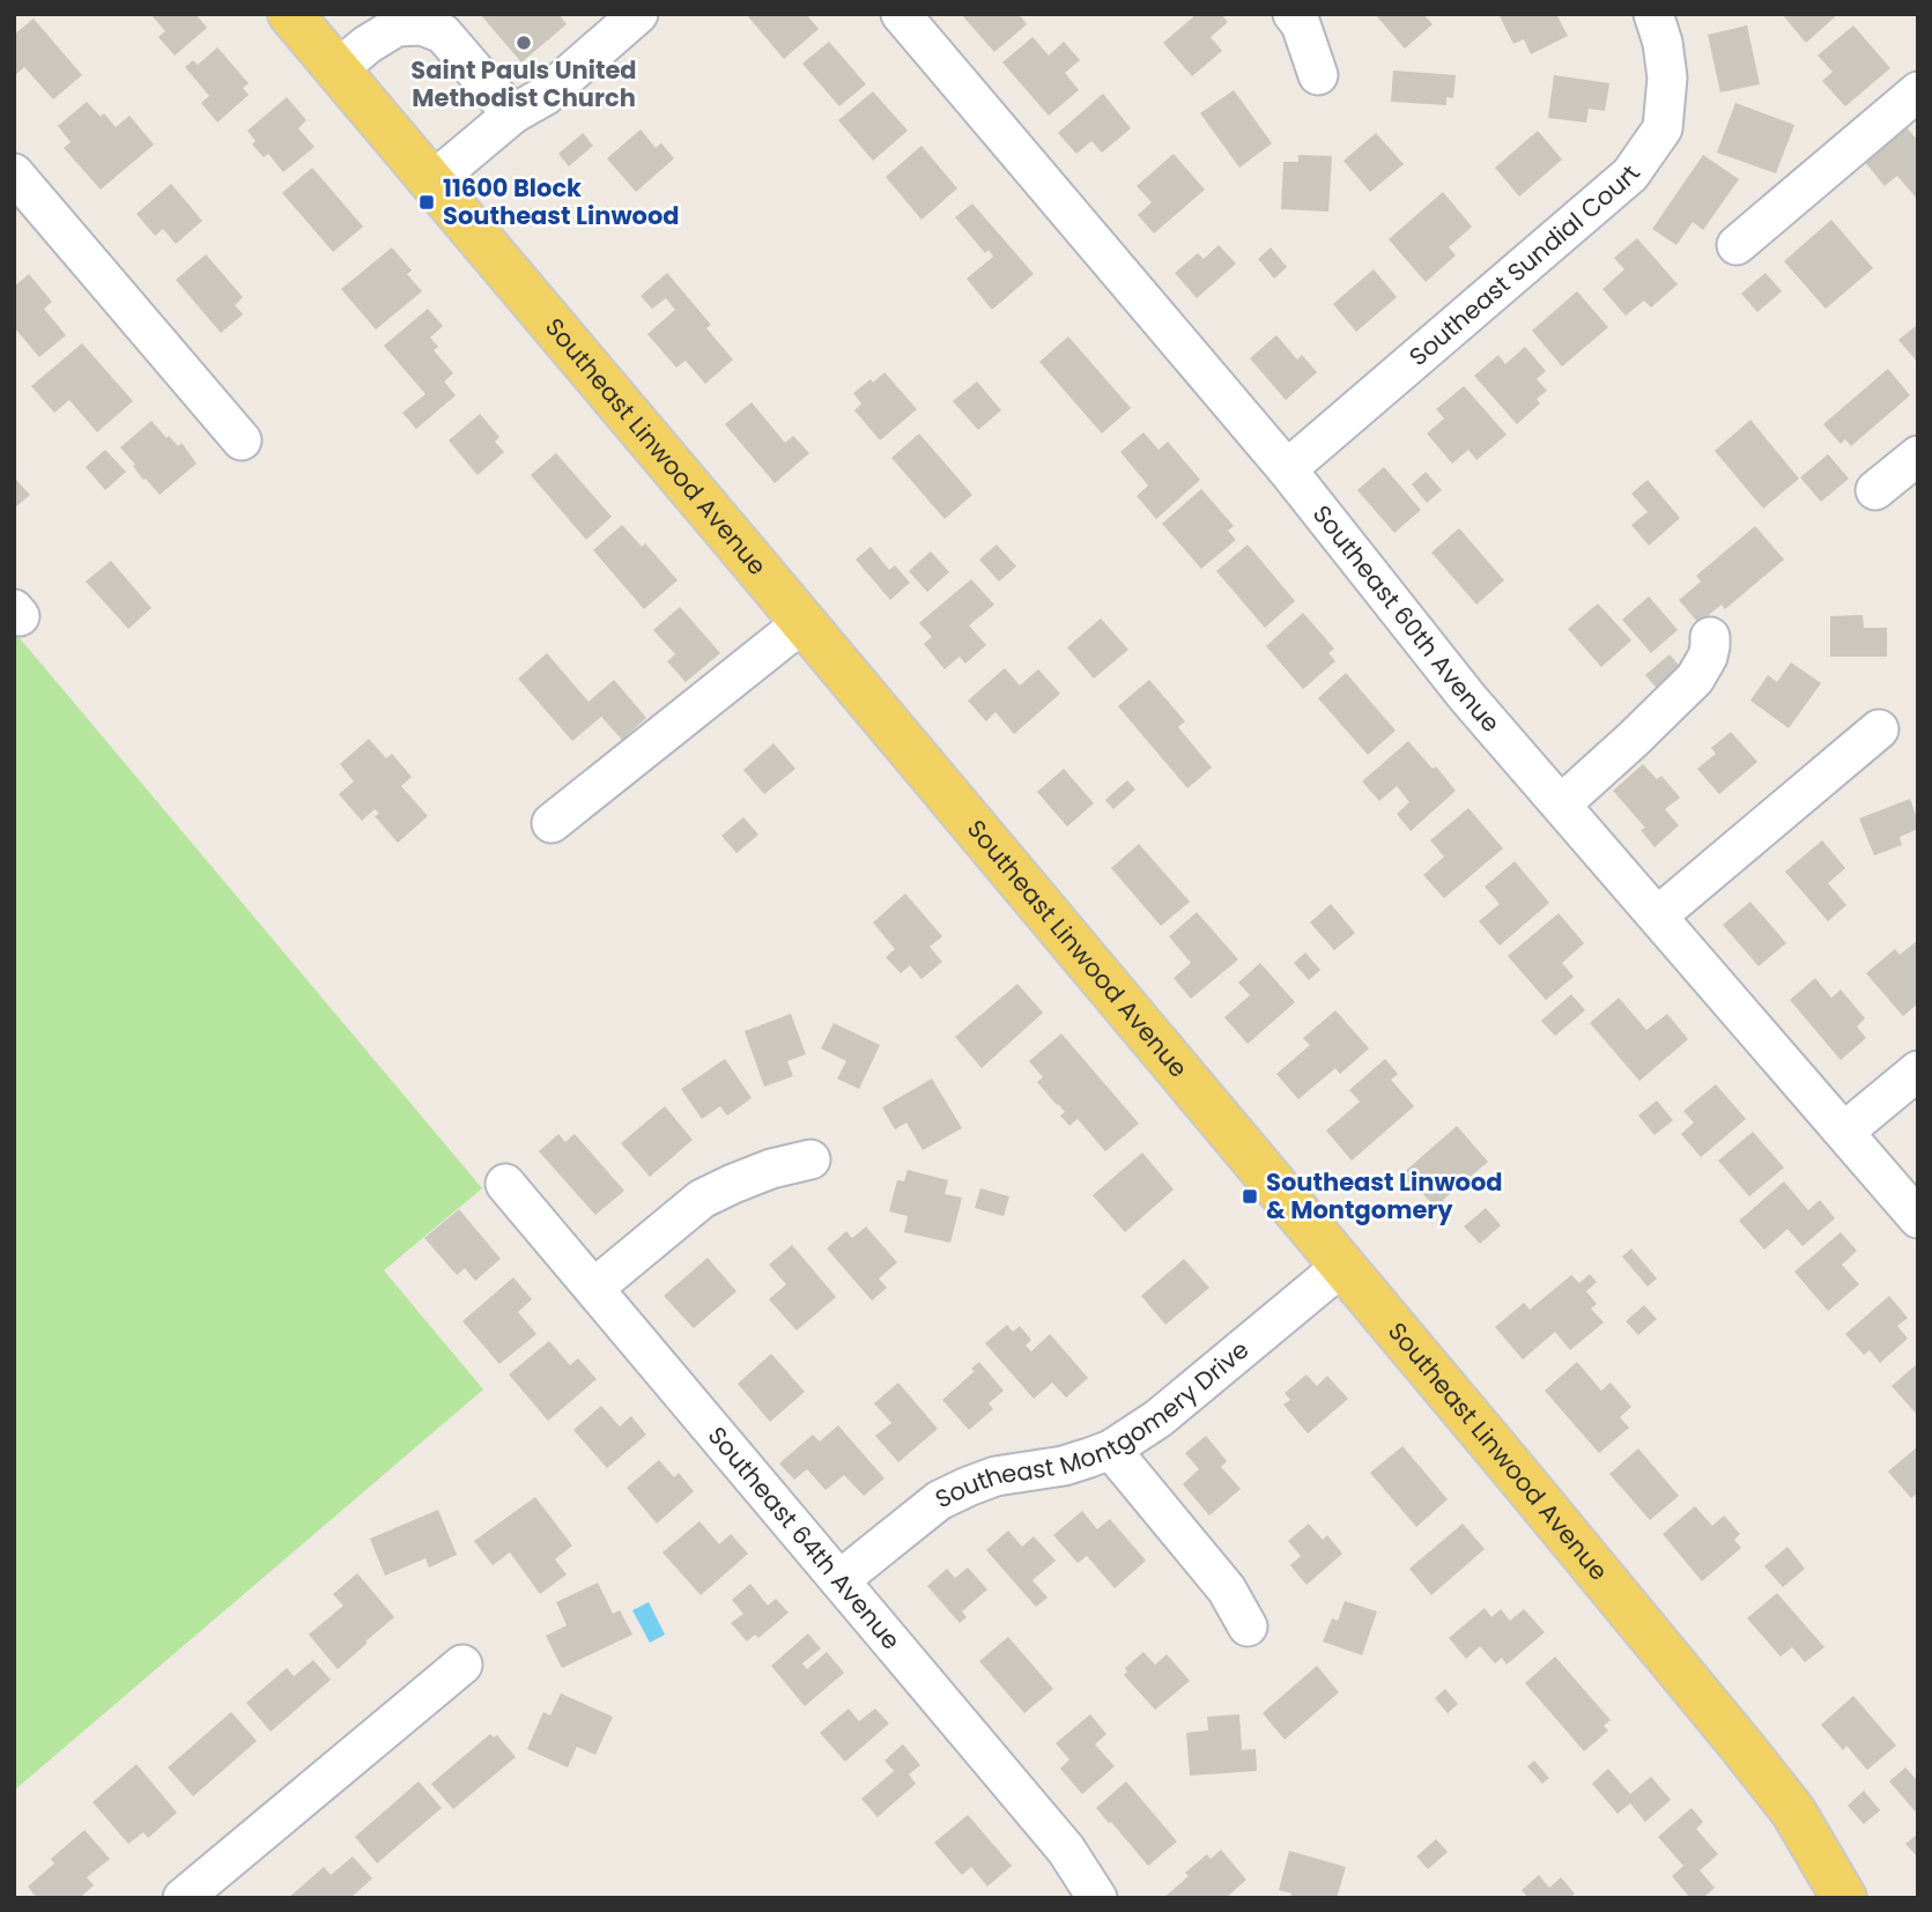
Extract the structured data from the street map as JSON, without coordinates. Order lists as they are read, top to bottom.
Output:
{
  "streets": {
    "main road": ["Southeast Linwood Avenue"],
    "street": [
      "Southeast Sundial Court",
      "Southeast 60th Avenue",
      "Southeast Montgomery Drive",
      "Southeast 64th Avenue"
    ]
  },
  "crossings": [
    ["Southeast Sundial Court", "Southeast 60th Avenue"],
    ["Southeast Linwood Avenue", "Southeast Montgomery Drive"],
    ["Southeast Montgomery Drive", "Southeast 64th Avenue"]
  ],
  "places": {
    "other": ["Saint Pauls United Methodist Church"],
    "transit": ["11600 Block Southeast Linwood", "Southeast Linwood & Montgomery"]
  }
}
